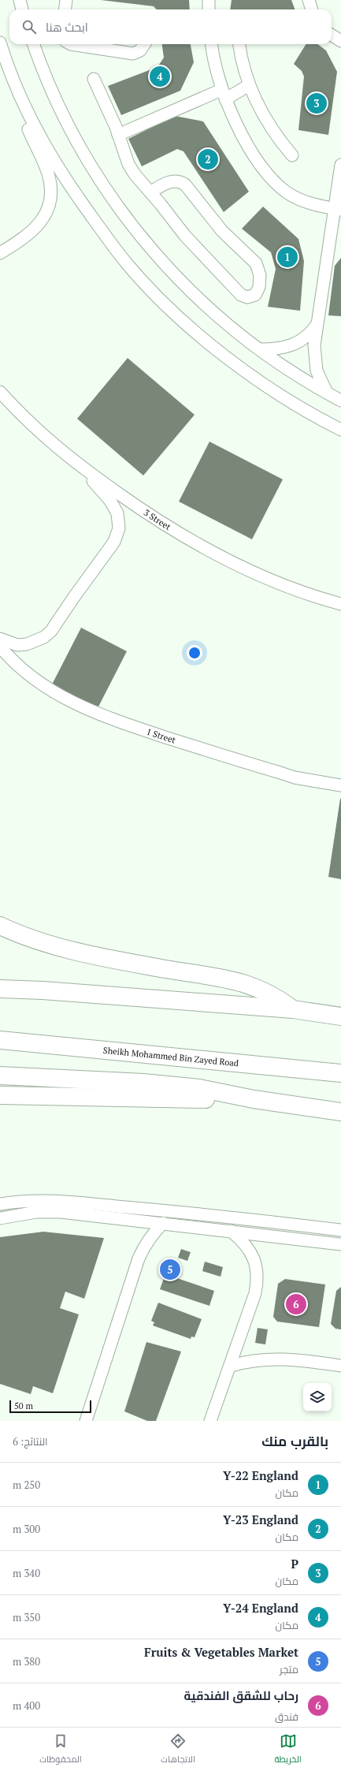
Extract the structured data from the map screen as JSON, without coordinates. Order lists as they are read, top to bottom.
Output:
{
  "streets": {
    "highway": ["Sheikh Mohammed Bin Zayed Road"],
    "street": ["3 Street", "1 Street"]
  },
  "scale_bar": "50 m",
  "page": {
    "search": "ابحث هنا",
    "pins": [
      "4",
      "3",
      "2",
      "1",
      "5",
      "6"
    ],
    "scale": "50 m",
    "heading": ["بالقرب منك", "النتائج: 6"],
    "list": [
      {
        "mark": "1",
        "name": "Y-22 England",
        "note": "مكان",
        "value": "250 m"
      },
      {
        "mark": "2",
        "name": "Y-23 England",
        "note": "مكان",
        "value": "300 m"
      },
      {
        "mark": "3",
        "name": "P",
        "note": "مكان",
        "value": "340 m"
      },
      {
        "mark": "4",
        "name": "Y-24 England",
        "note": "مكان",
        "value": "350 m"
      },
      {
        "mark": "5",
        "name": "Fruits & Vegetables Market",
        "note": "متجر",
        "value": "380 m"
      },
      {
        "mark": "6",
        "name": "رحاب للشقق الفندقية",
        "note": "فندق",
        "value": "400 m"
      }
    ],
    "nav": ["الخريطة", "الاتجاهات", "المحفوظات"]
  }
}
